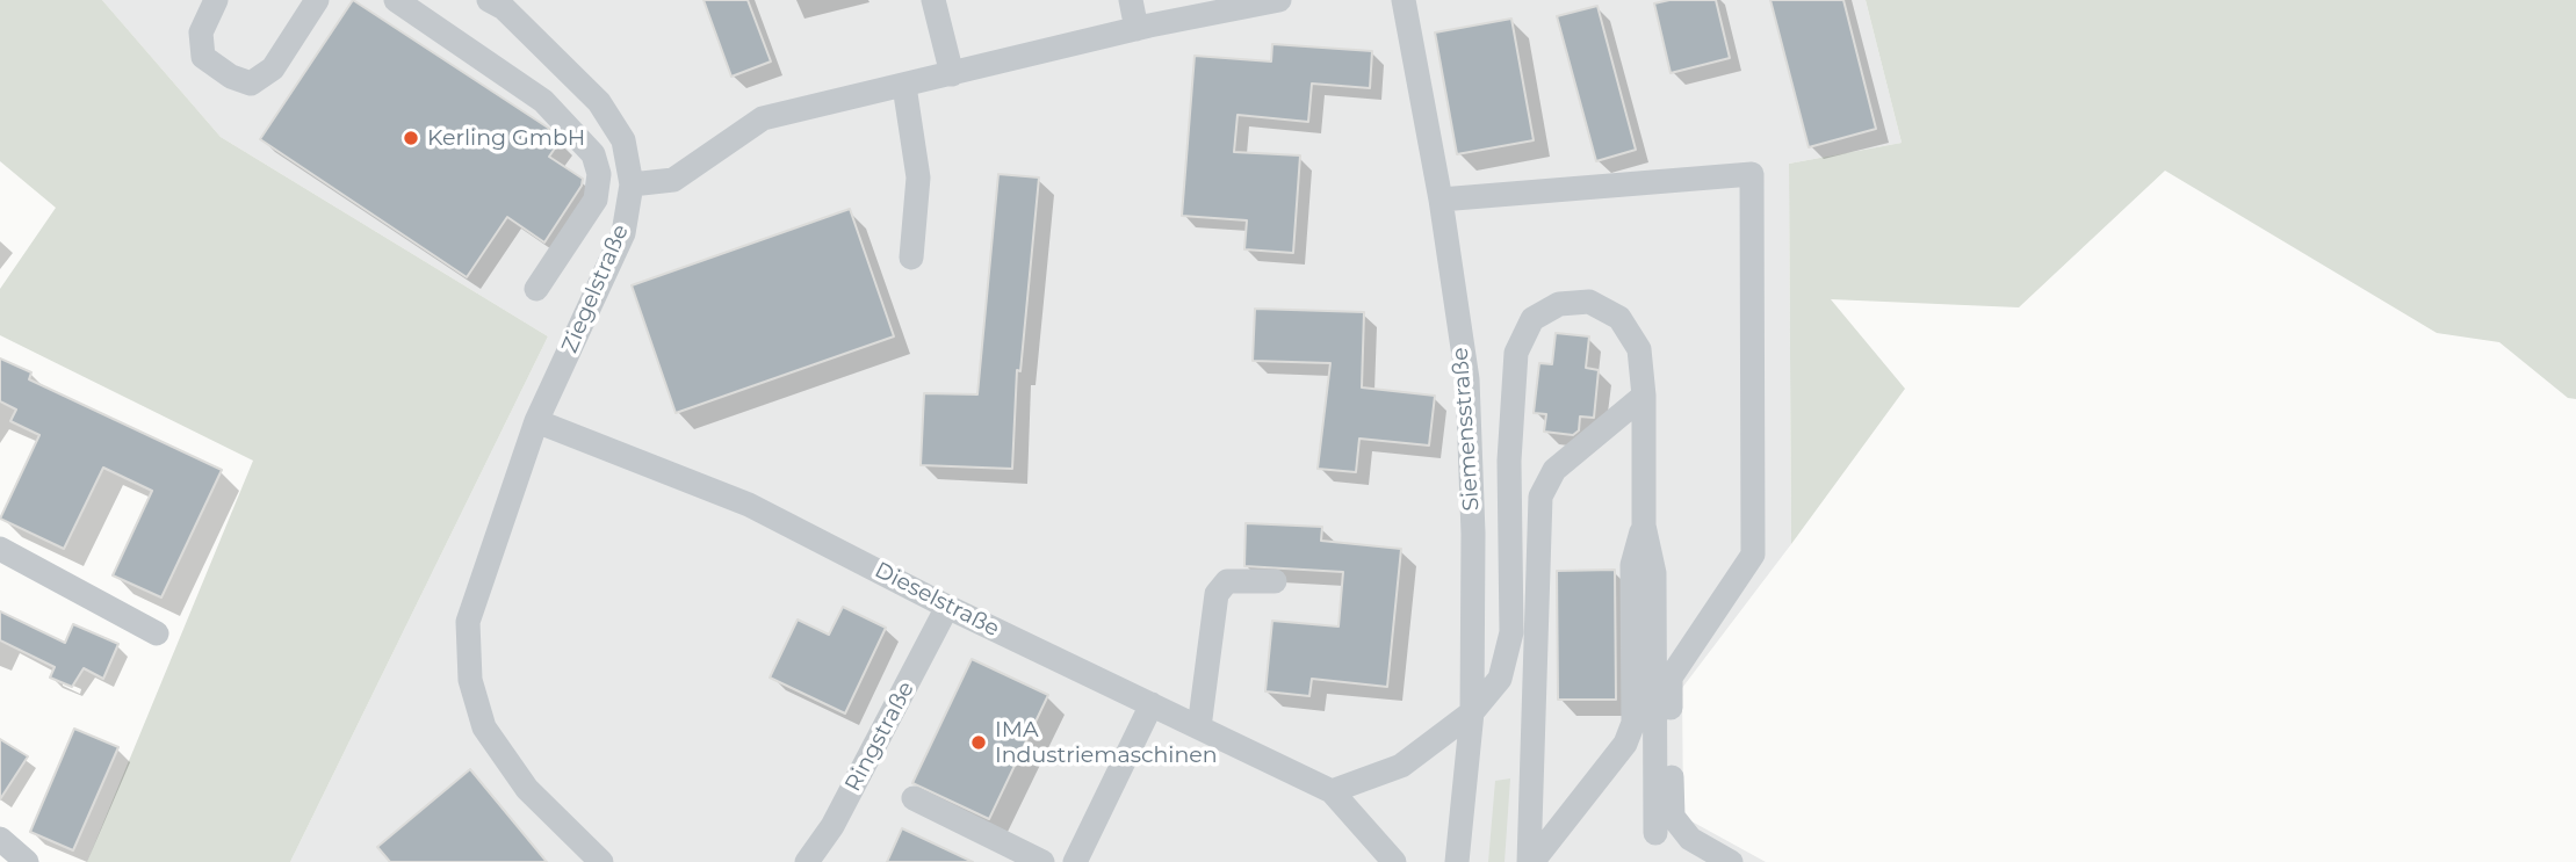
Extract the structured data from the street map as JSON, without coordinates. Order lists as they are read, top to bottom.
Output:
{
  "streets": {
    "street": [
      "Ziegelstraße",
      "Siemensstraße",
      "Dieselstraße",
      "Ringstraße"
    ]
  },
  "crossings": [
    ["Ziegelstraße", "Dieselstraße"],
    ["Dieselstraße", "Ringstraße"]
  ],
  "places": ["Kerling GmbH", "IMA Industriemaschinen"]
}
